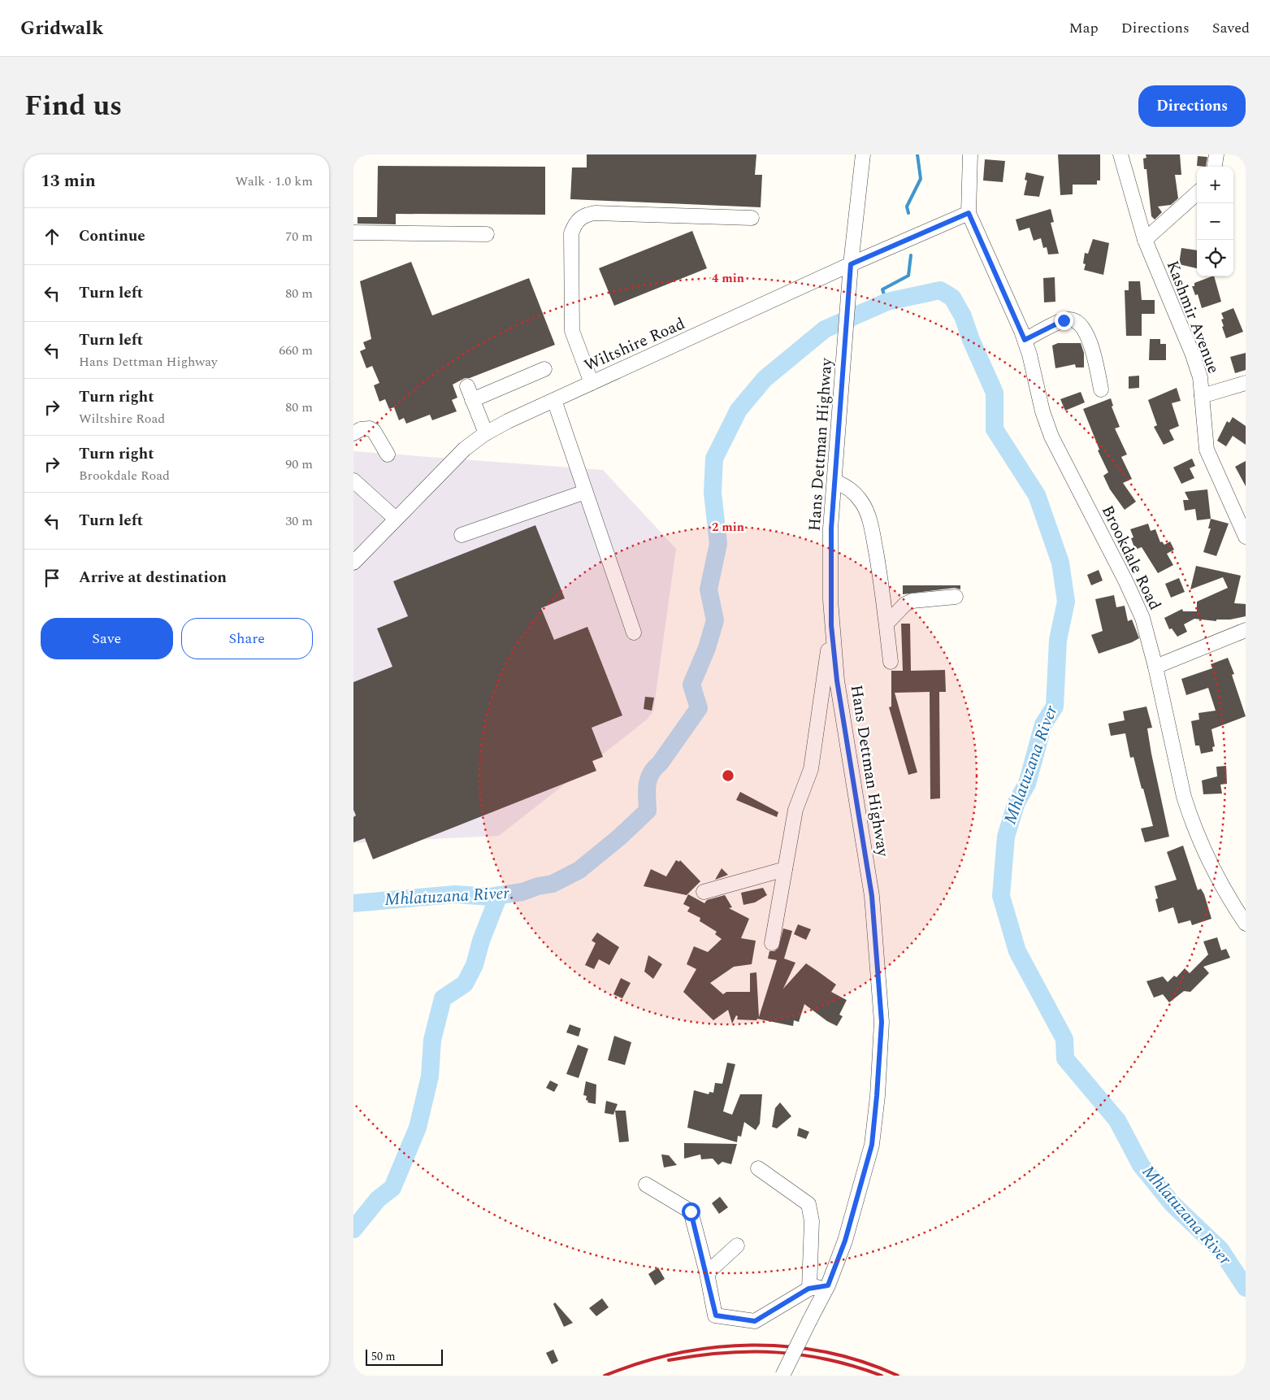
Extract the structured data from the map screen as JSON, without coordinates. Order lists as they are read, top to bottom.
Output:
{
  "streets": {
    "street": [
      "Kashmir Avenue",
      "Wiltshire Road",
      "Hans Dettman Highway",
      "Brookdale Road"
    ]
  },
  "crossings": [
    ["Wiltshire Road", "Hans Dettman Highway"],
    ["Wiltshire Road", "Brookdale Road"]
  ],
  "water": ["Mhlatuzana River"],
  "scale_bar": "50 m",
  "page": {
    "header": "Gridwalk",
    "nav": ["Map", "Directions", "Saved"],
    "title": "Find us",
    "buttons": [
      "Directions",
      ["Save", "Share"]
    ],
    "heading": ["13 min", "Walk · 1.0 km"],
    "map_buttons": ["+", "−"],
    "list": [
      ["Continue", "70 m"],
      ["Turn left", "80 m"],
      ["Turn left", "Hans Dettman Highway", "660 m"],
      ["Turn right", "Wiltshire Road", "80 m"],
      ["Turn right", "Brookdale Road", "90 m"],
      ["Turn left", "30 m"],
      "Arrive at destination"
    ],
    "scale": "50 m"
  },
  "rings": ["4 min", "2 min"]
}
